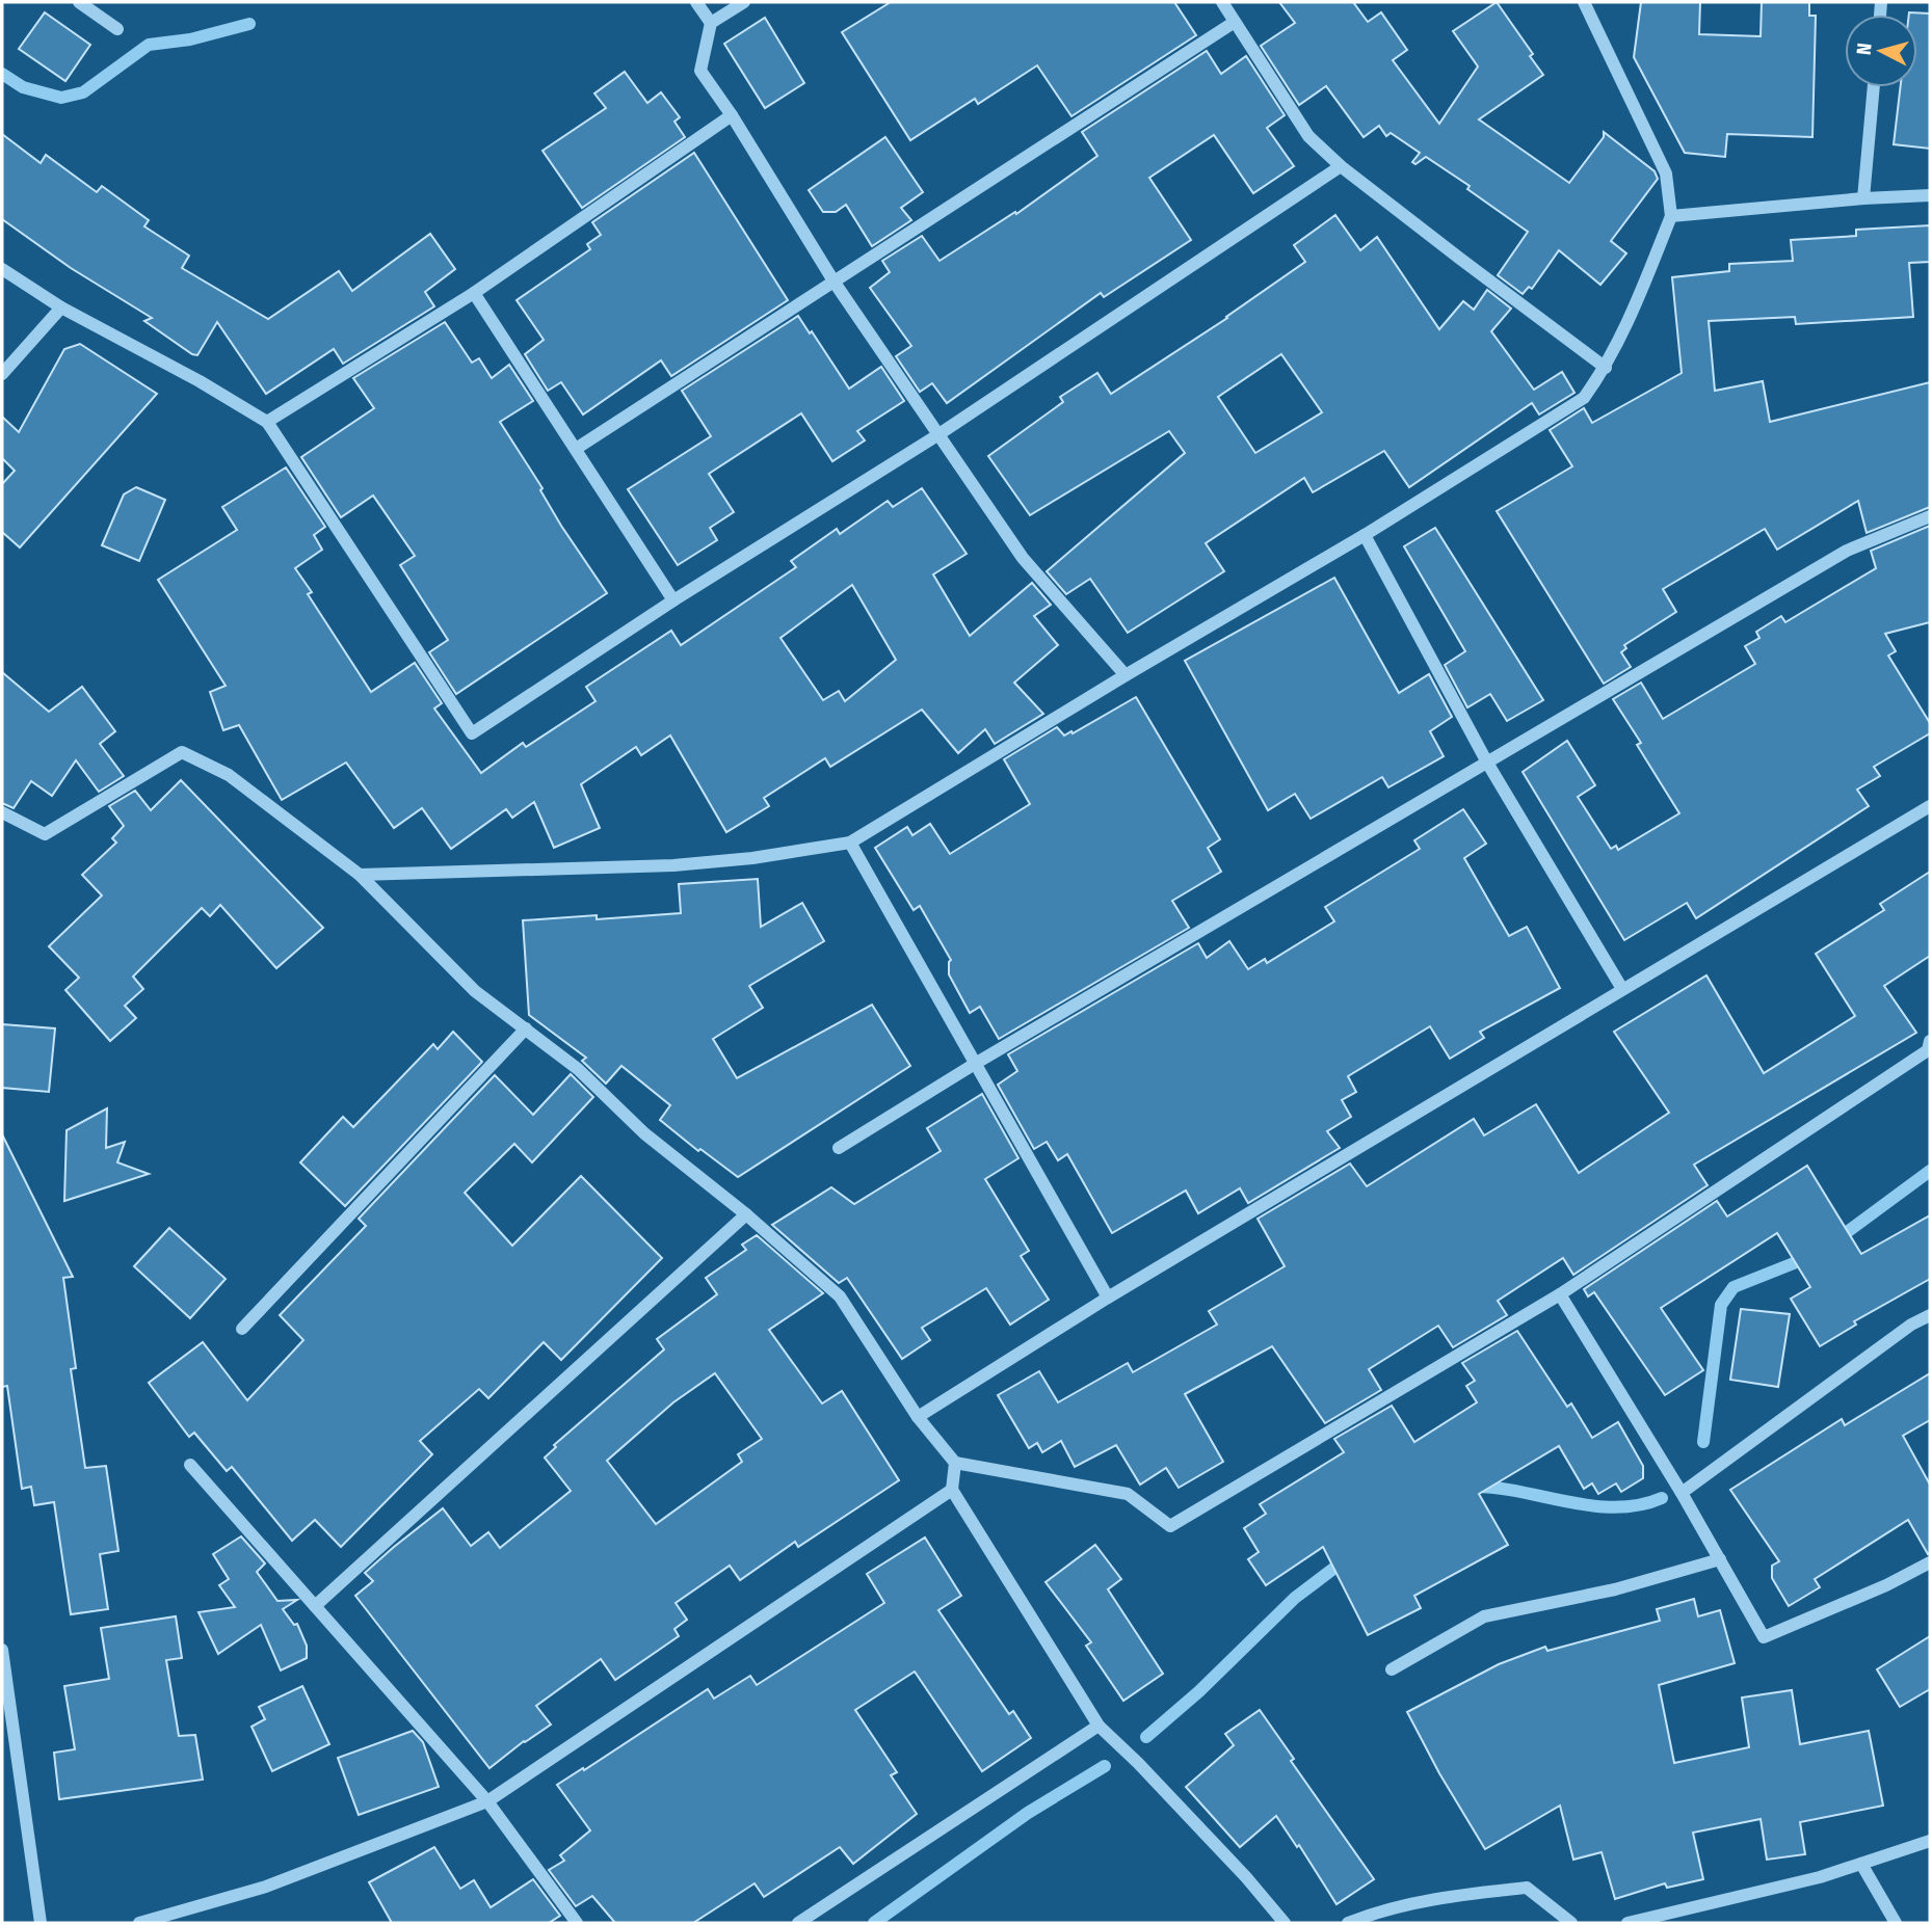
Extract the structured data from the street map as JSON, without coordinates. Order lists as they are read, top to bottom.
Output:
{
  "north": "left"
}
